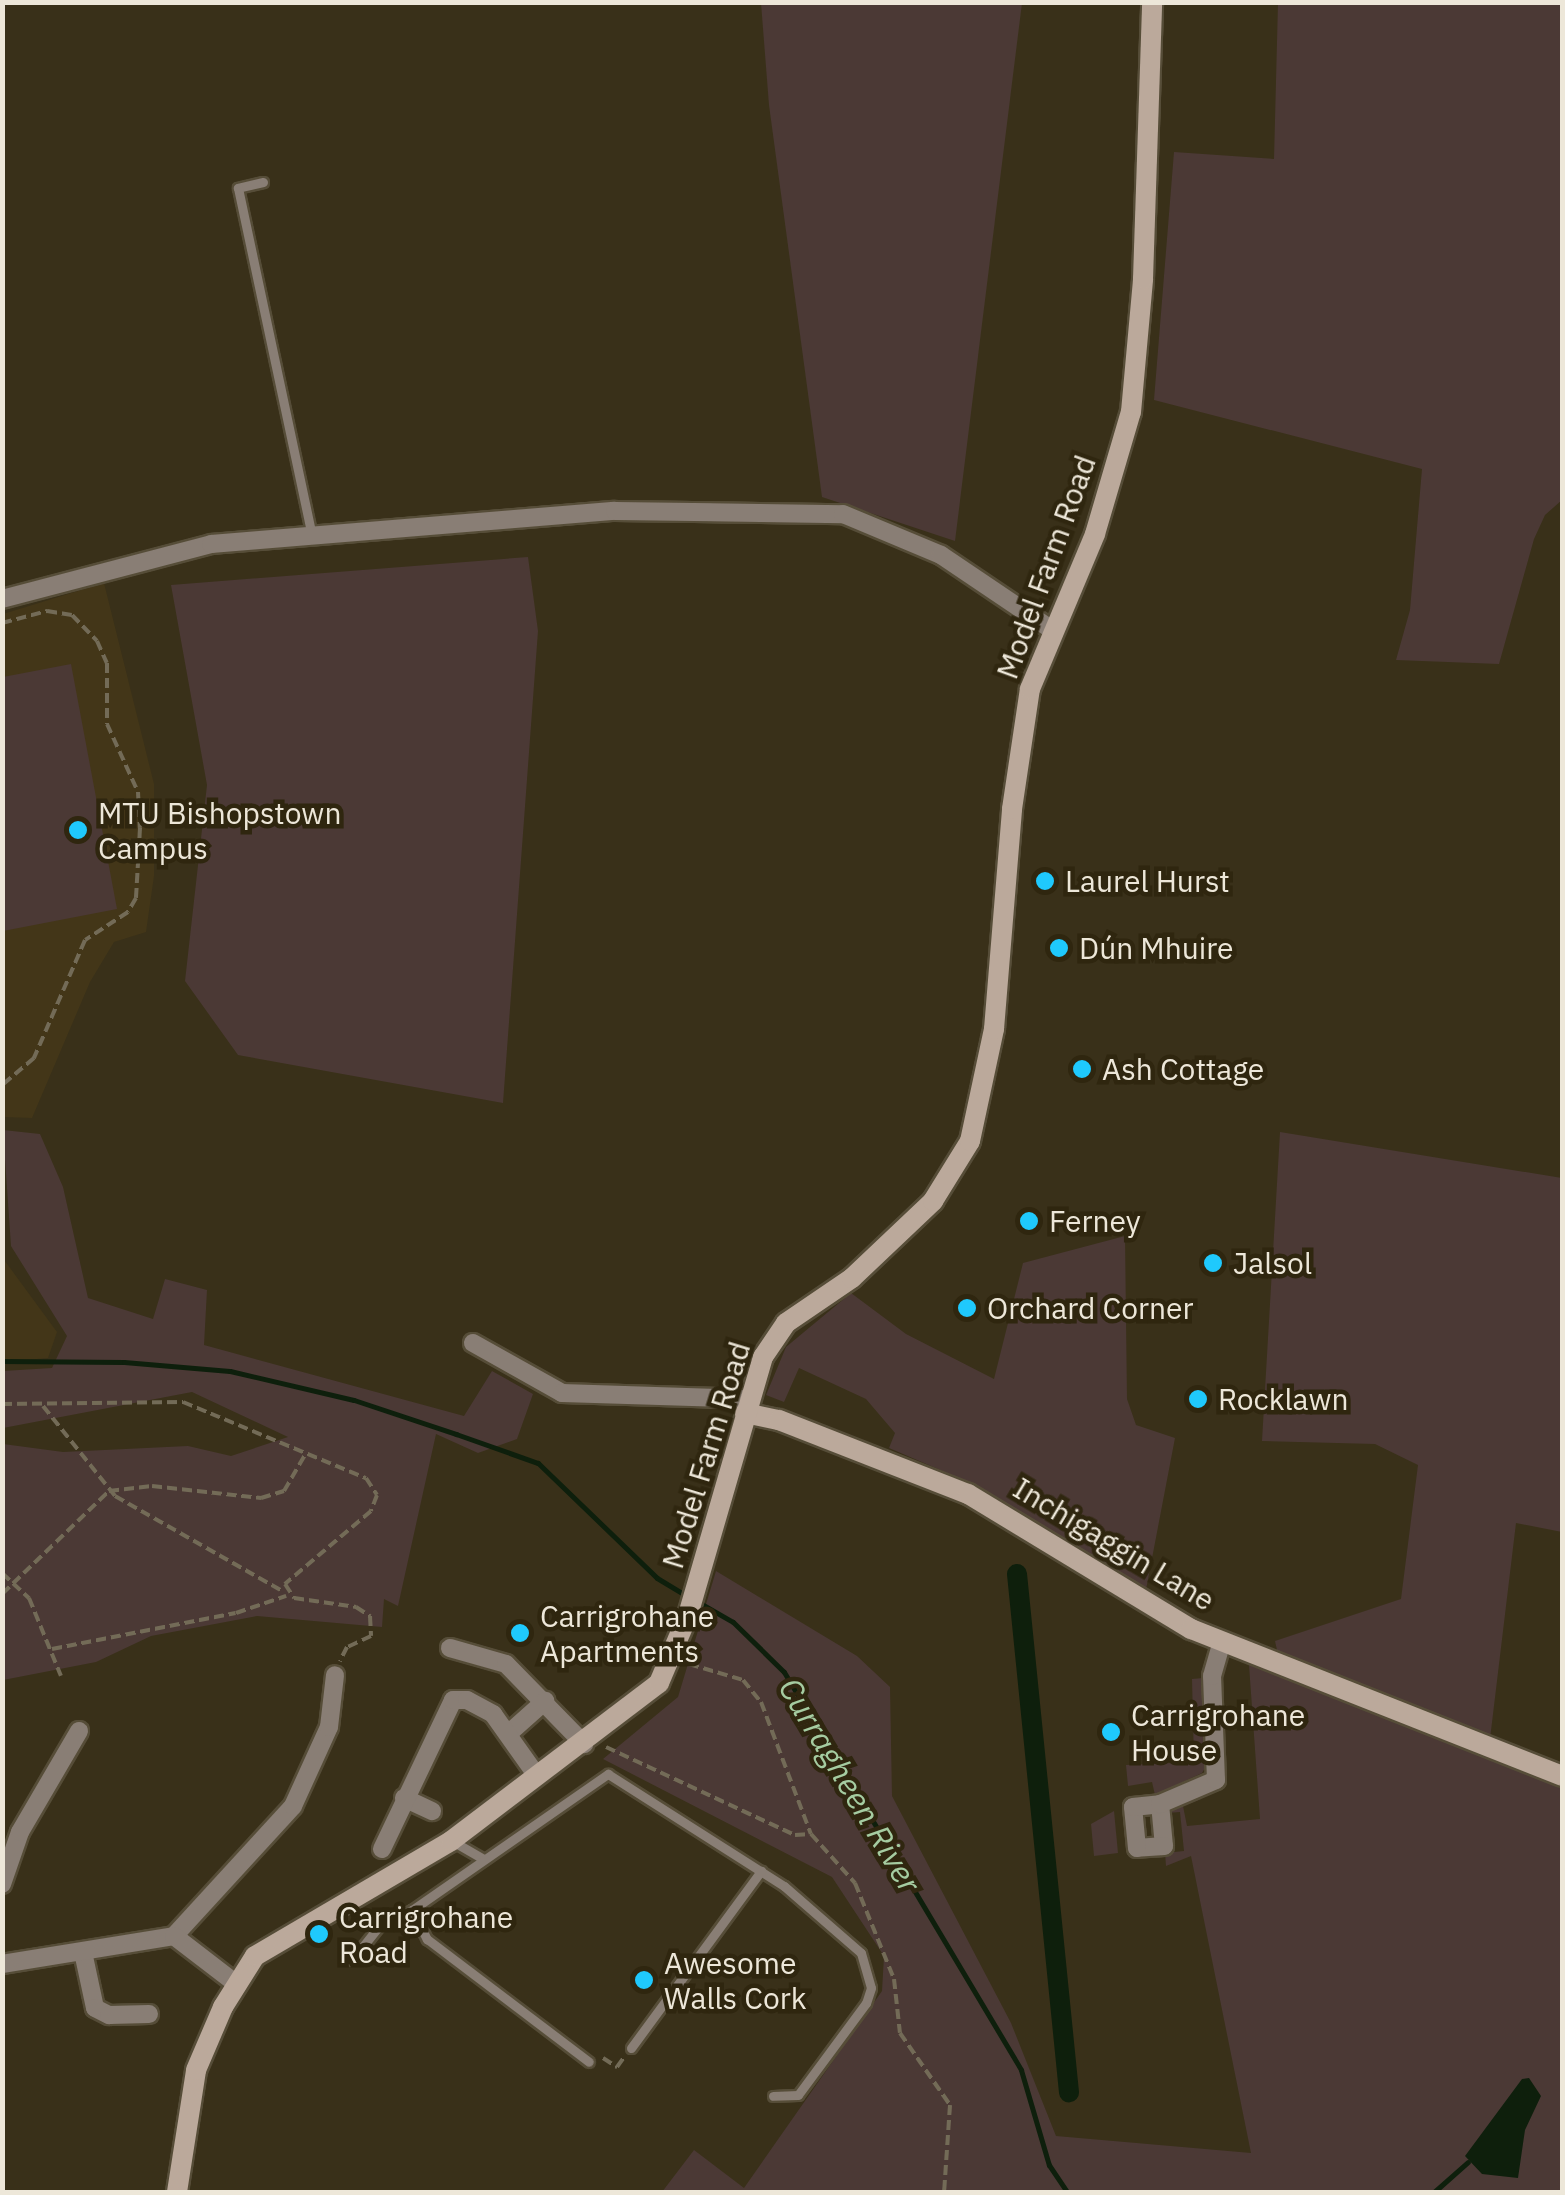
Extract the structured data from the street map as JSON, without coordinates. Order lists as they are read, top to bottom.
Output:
{
  "streets": {
    "main road": ["Model Farm Road", "Inchigaggin Lane"]
  },
  "crossings": [
    ["Model Farm Road", "Inchigaggin Lane"]
  ],
  "water": ["Curragheen River"],
  "places": [
    "MTU Bishopstown Campus",
    "Laurel Hurst",
    "Dún Mhuire",
    "Ash Cottage",
    "Ferney",
    "Jalsol",
    "Orchard Corner",
    "Rocklawn",
    "Carrigrohane Apartments",
    "Carrigrohane House",
    "Carrigrohane Road",
    "Awesome Walls Cork"
  ]
}
